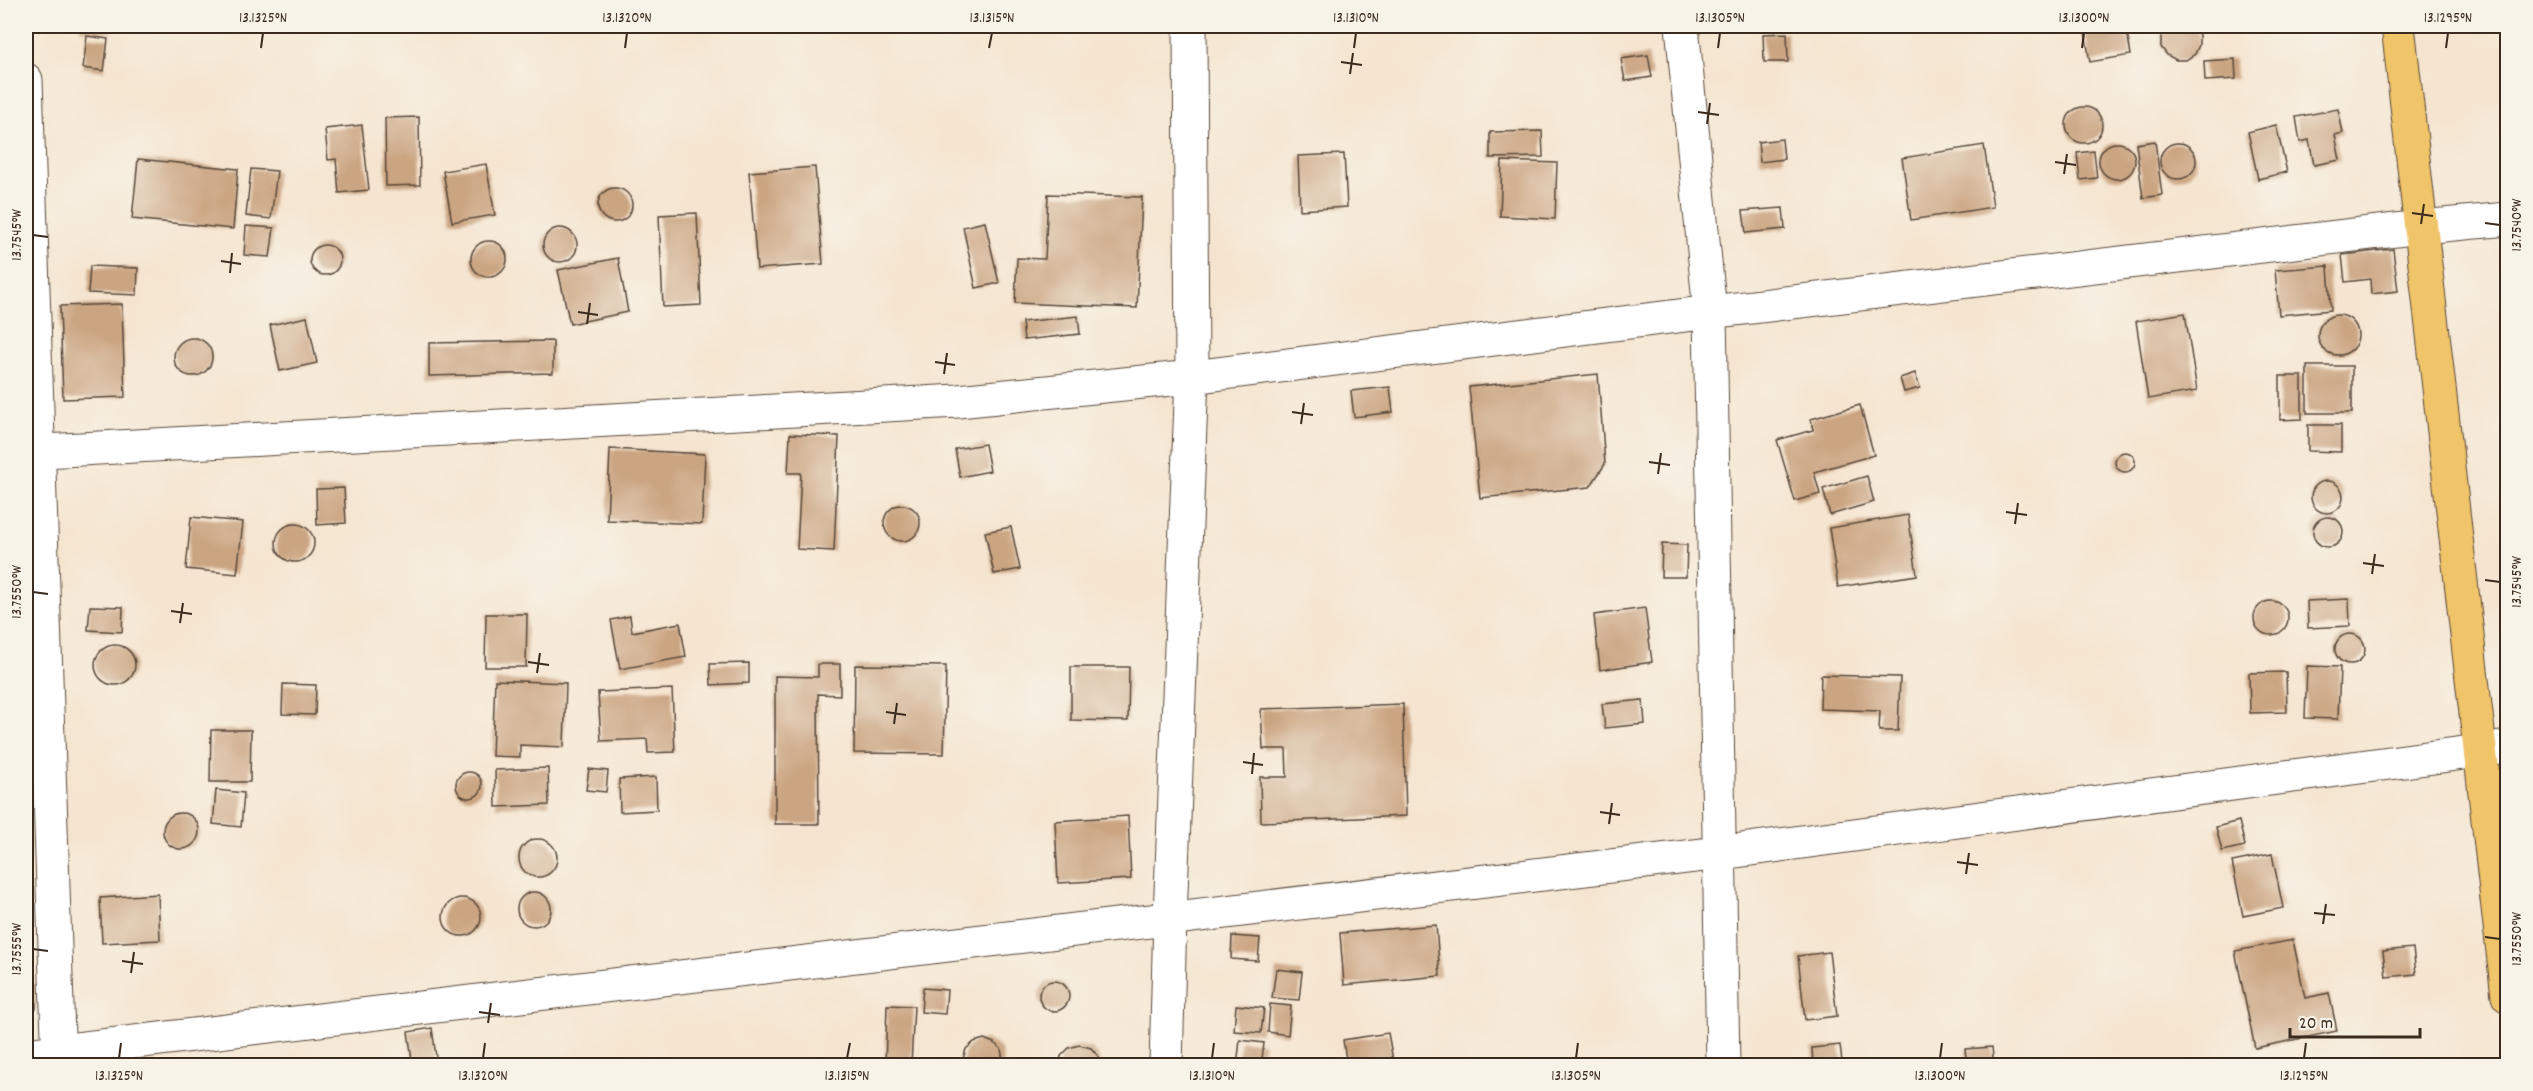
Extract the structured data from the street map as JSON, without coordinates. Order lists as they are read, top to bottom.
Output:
{
  "scale_bar": "20 m",
  "coordinates": [
    "13.1325°N",
    "13.1320°N",
    "13.1315°N",
    "13.1310°N",
    "13.1305°N",
    "13.1300°N",
    "13.1295°N",
    "13.7540°W",
    "13.7545°W",
    "13.7550°W",
    "13.7555°W"
  ]
}
